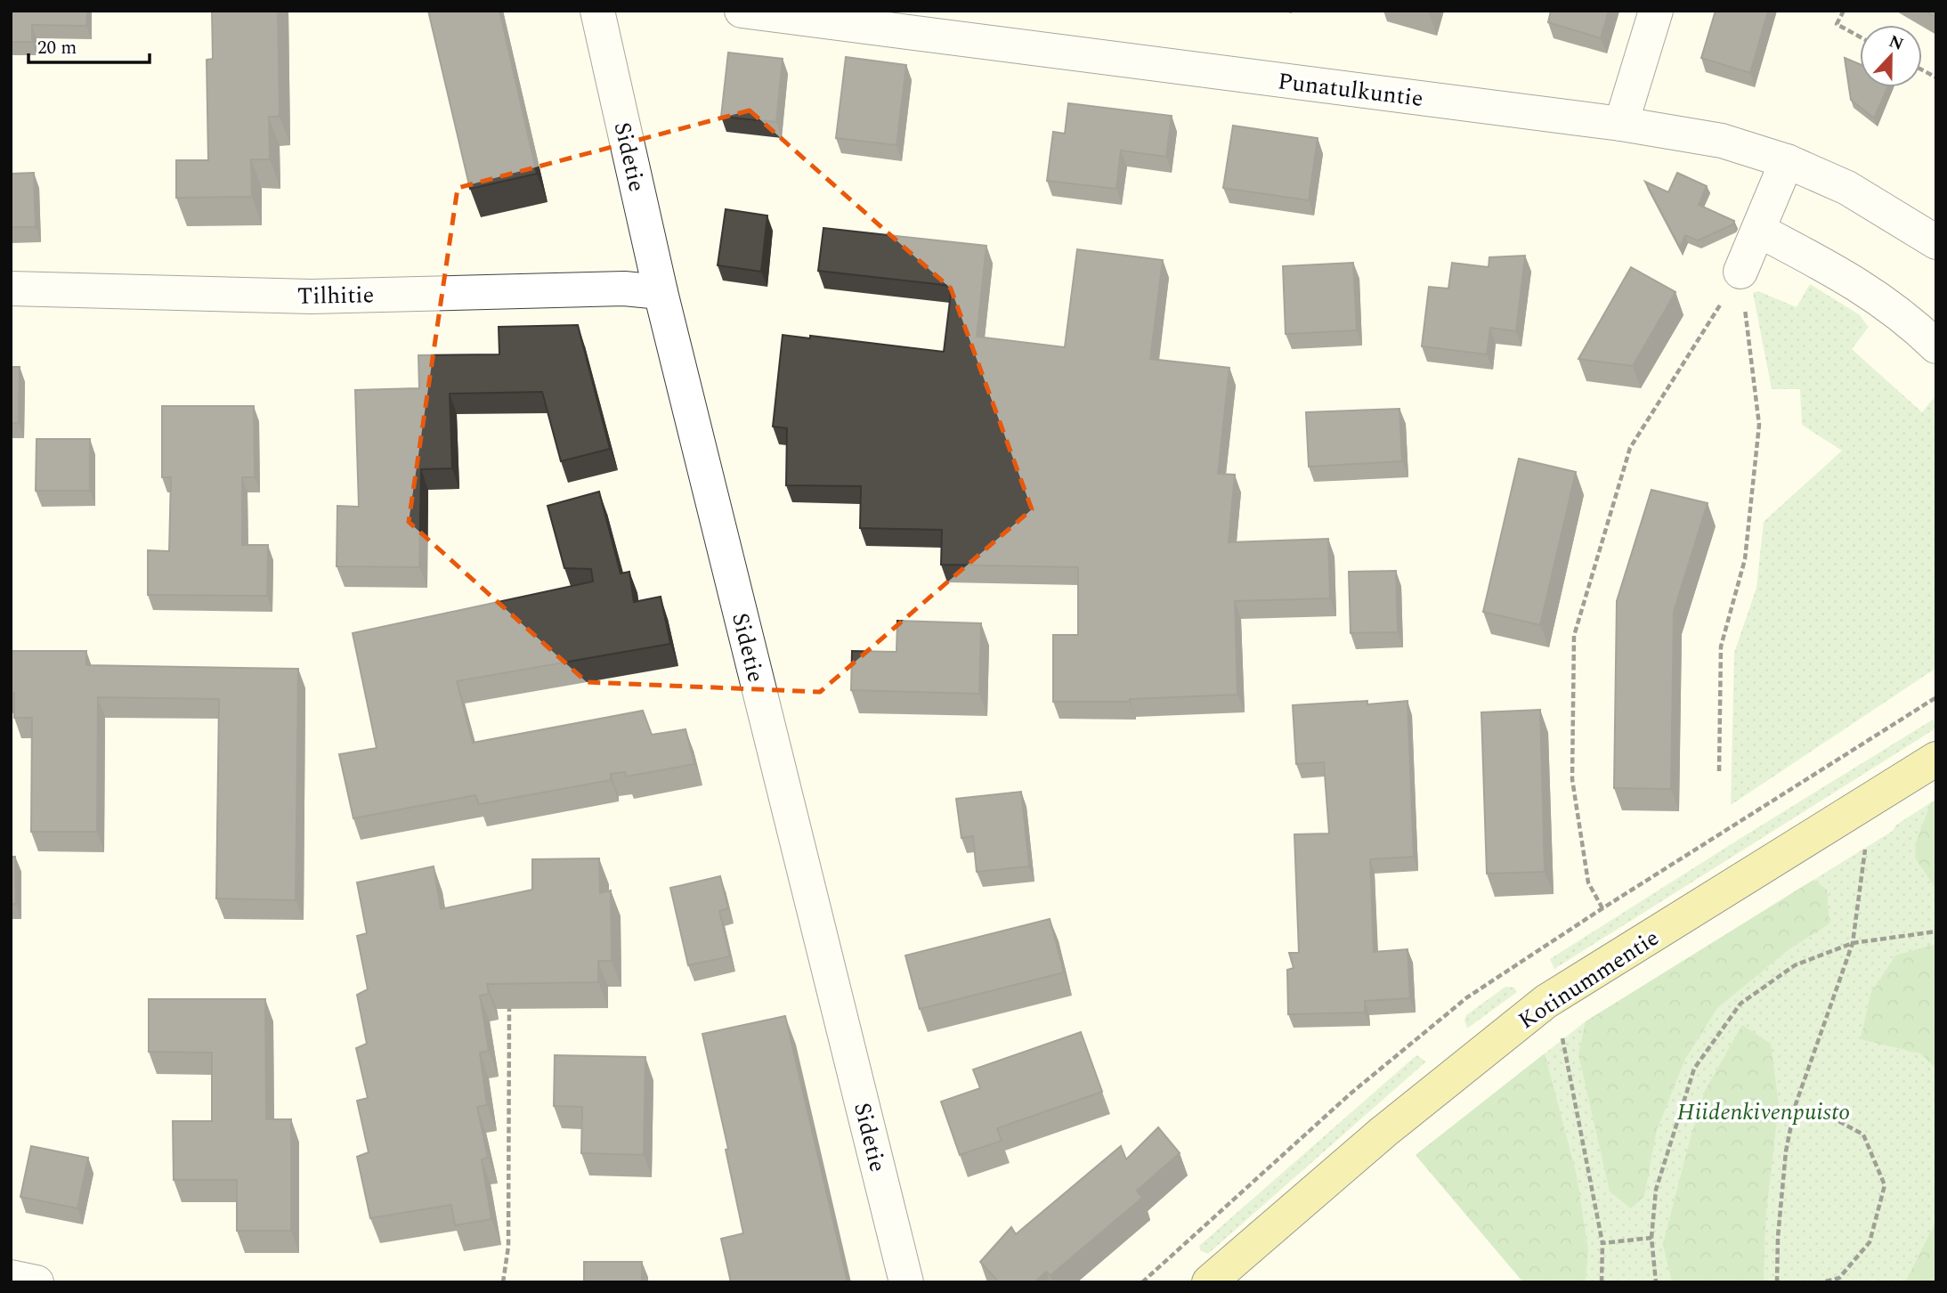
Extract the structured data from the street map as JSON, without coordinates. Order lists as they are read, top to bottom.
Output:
{
  "streets": {
    "main road": ["Kotinummentie"],
    "street": ["Punatulkuntie", "Sidetie", "Tilhitie"]
  },
  "crossings": [
    ["Sidetie", "Tilhitie"]
  ],
  "parks": ["Hiidenkivenpuisto"],
  "scale_bar": "20 m",
  "north": "top"
}
